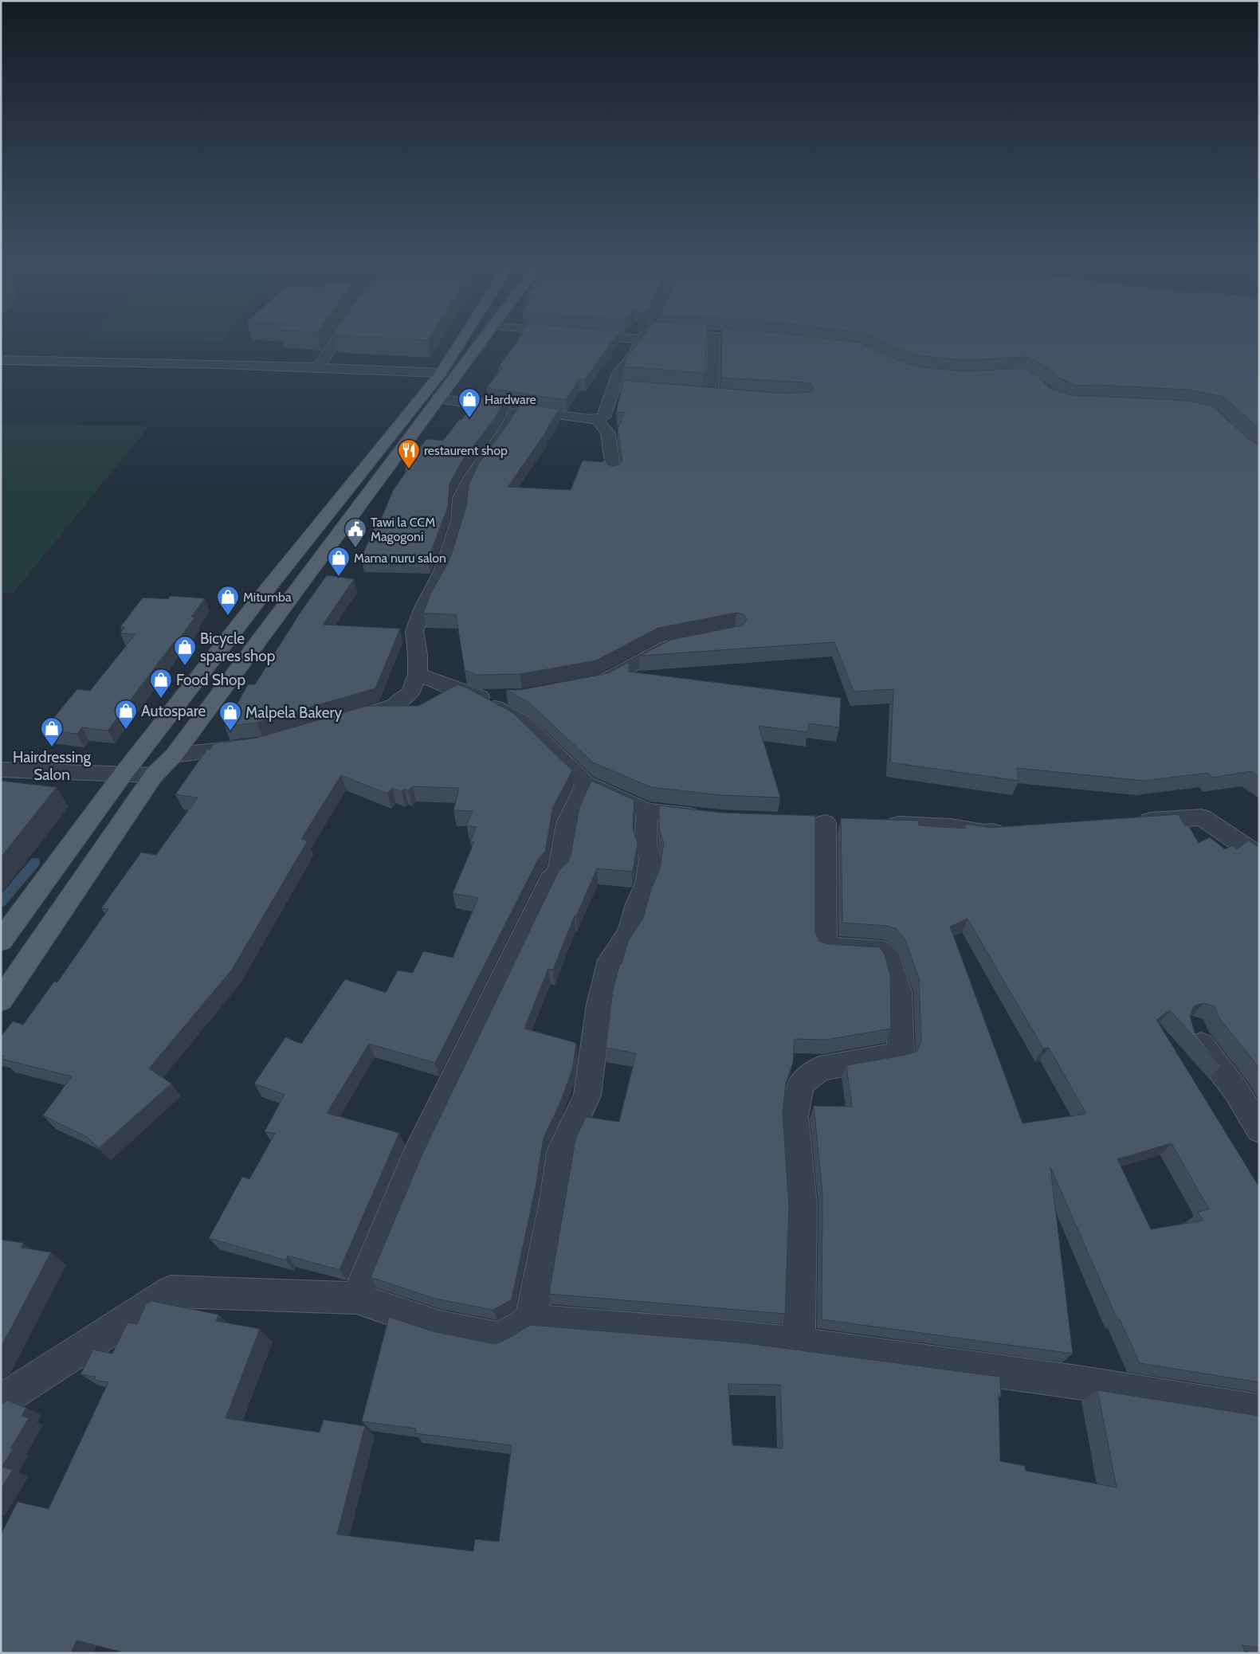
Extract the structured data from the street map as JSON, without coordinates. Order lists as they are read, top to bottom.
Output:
{
  "places": {
    "shop": [
      "Hardware",
      "Mama nuru salon",
      "Mitumba",
      "Bicycle spares shop",
      "Food Shop",
      "Autospare",
      "Malpela Bakery",
      "Hairdressing Salon"
    ],
    "restaurant": ["restaurent shop"],
    "public building": ["Tawi la CCM Magogoni"]
  }
}
